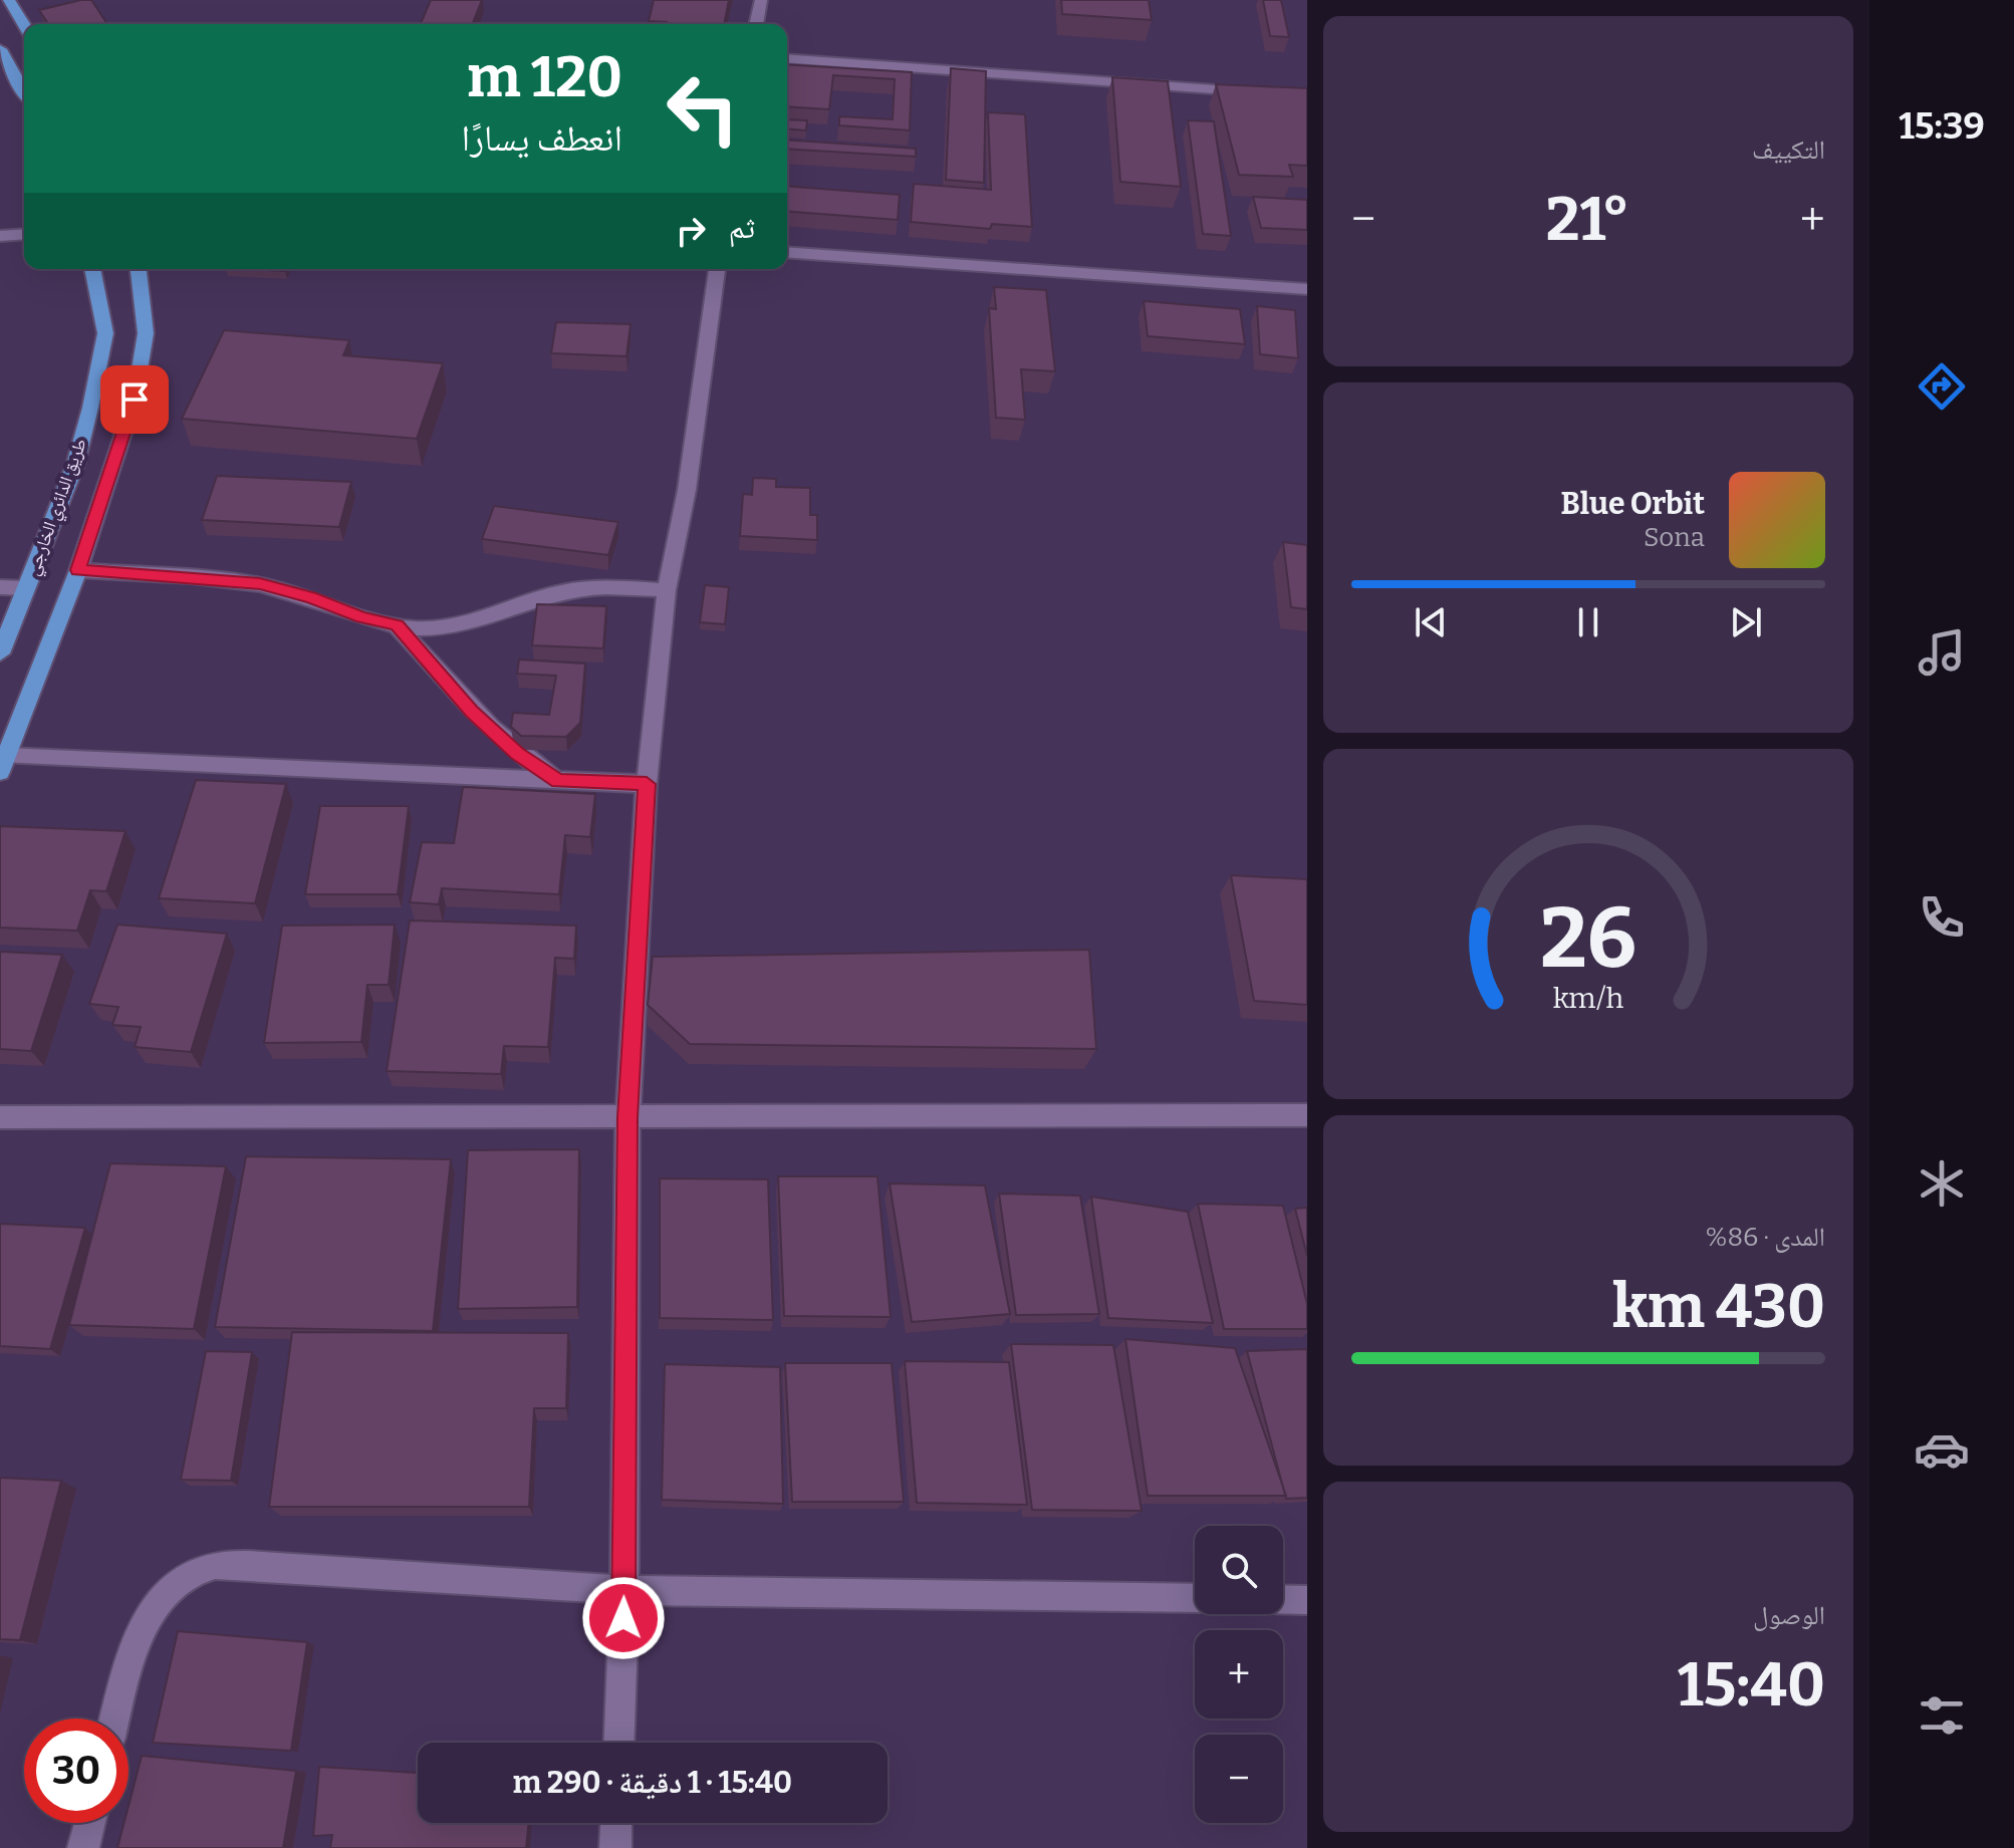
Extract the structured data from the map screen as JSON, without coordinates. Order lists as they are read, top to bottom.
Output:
{
  "streets": {
    "main road": ["طريق الدائري الخارجي"]
  },
  "page": {
    "tabs": "15:39",
    "tile": [
      "التكييف",
      ["المدى · 86%", "430 km"],
      ["الوصول", "15:40"]
    ],
    "turn": ["120 m", "انعطف يسارًا"],
    "heat": ["−", "21°", "+"],
    "then": "ثم",
    "song": ["Blue Orbit", "Sona"],
    "map_buttons": ["+", "−"],
    "limit": "30",
    "trip": "15:40 · 1 دقيقة · 290 m",
    "gauge": ["26", "km/h"]
  }
}
